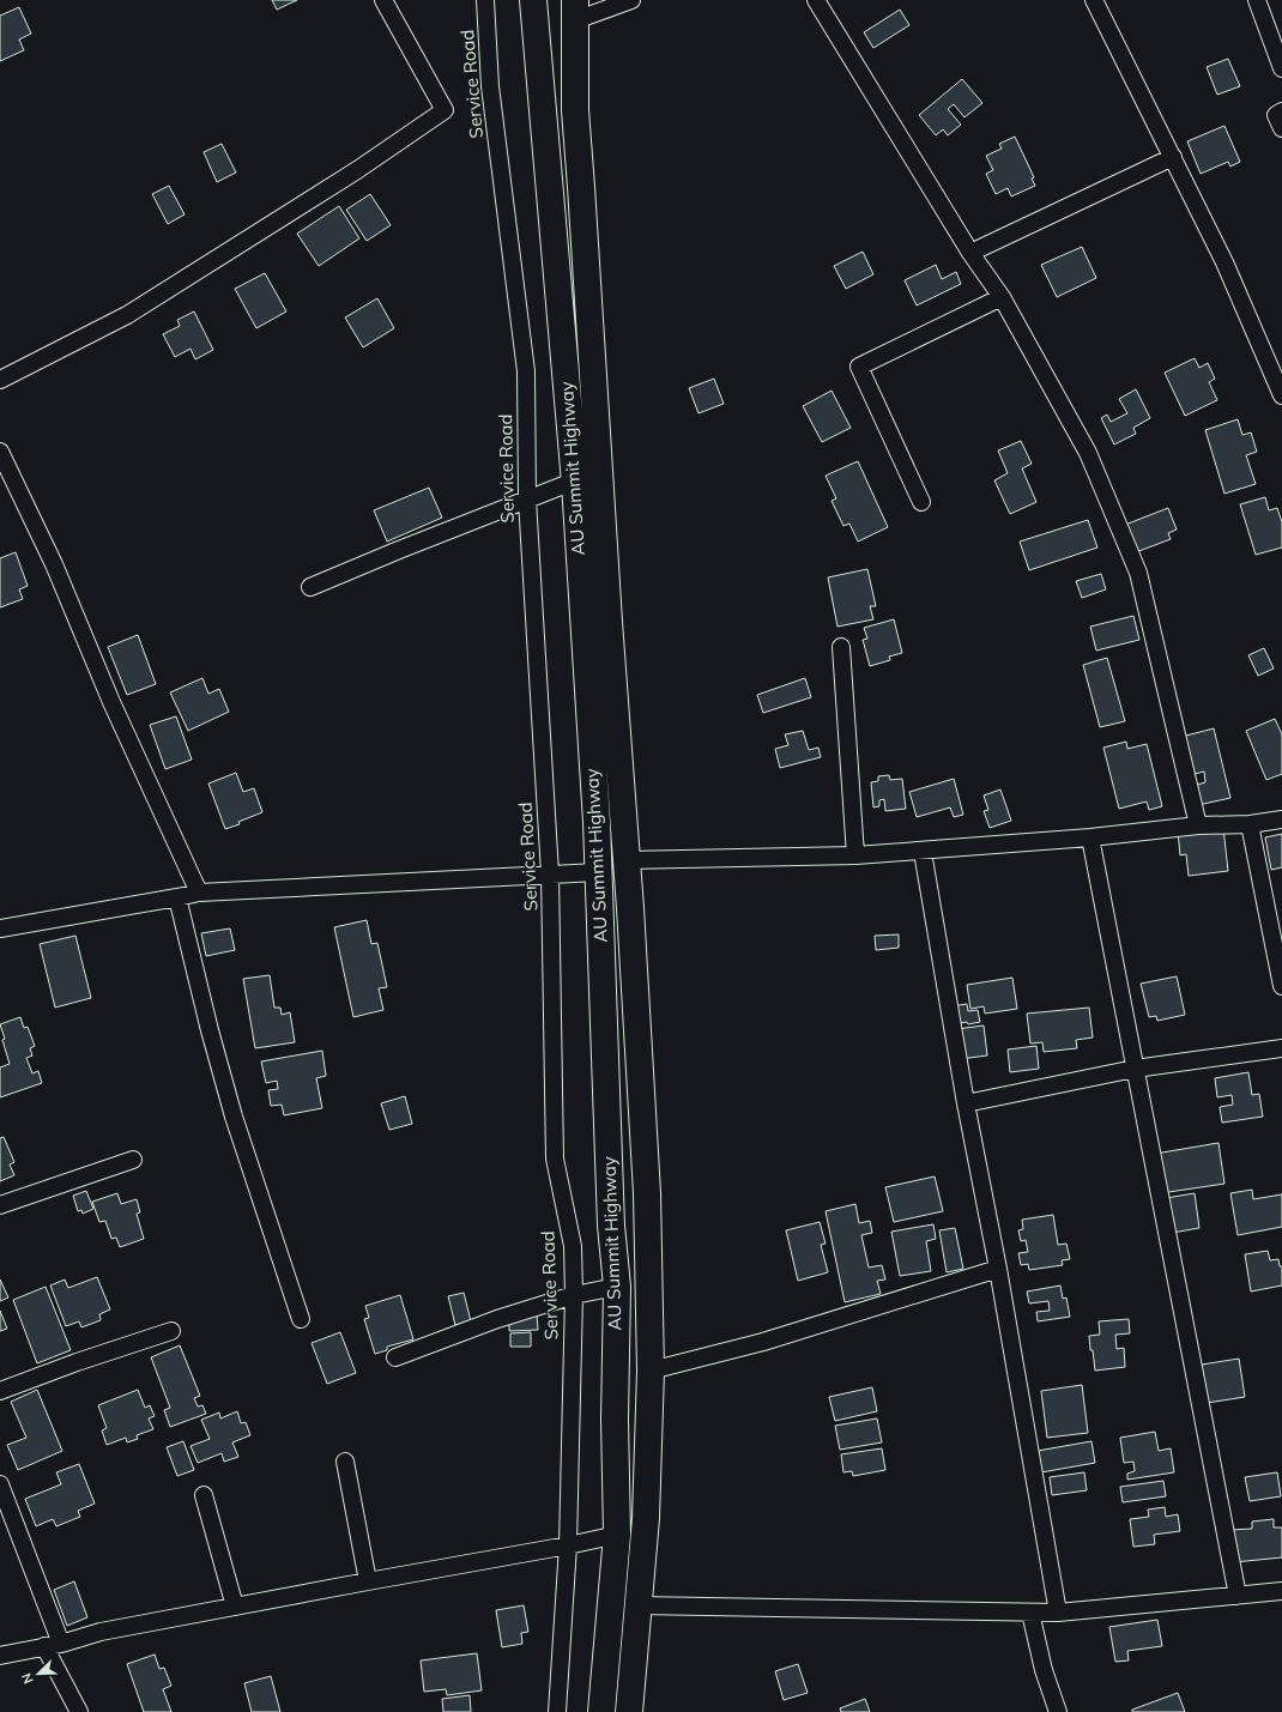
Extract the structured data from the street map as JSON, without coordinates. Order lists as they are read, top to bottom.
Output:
{
  "streets": {
    "main road": ["AU Summit Highway"],
    "street": ["Service Road"]
  },
  "north": "bottom left"
}
